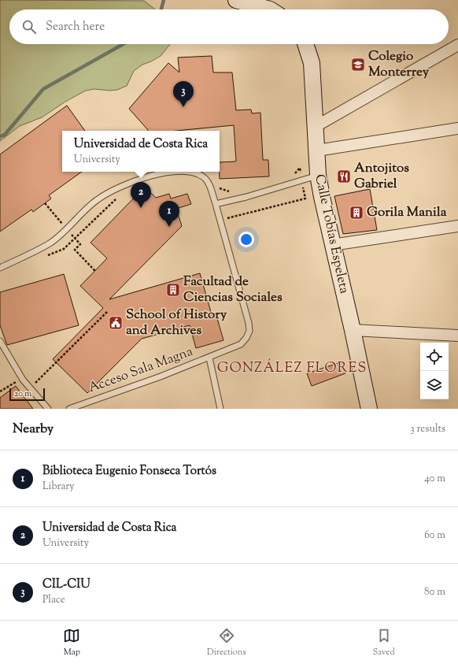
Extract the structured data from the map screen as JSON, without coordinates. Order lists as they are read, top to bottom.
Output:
{
  "streets": {
    "street": ["Calle Tobías Espeleta"],
    "lane": ["Acceso Sala Magna"]
  },
  "districts": ["GONZÁLEZ FLORES"],
  "places": {
    "school or university": ["Colegio Monterrey"],
    "restaurant": ["Antojitos Gabriel"],
    "building": ["Gorila Manila", "Facultad de Ciencias Sociales"],
    "public building": ["School of History and Archives"]
  },
  "scale_bar": "20 m",
  "page": {
    "search": "Search here",
    "pins": ["3", "2", "1"],
    "popup": ["Universidad de Costa Rica", "University"],
    "scale": "20 m",
    "heading": ["Nearby", "3 results"],
    "list": [
      {
        "mark": "1",
        "name": "Biblioteca Eugenio Fonseca Tortós",
        "note": "Library",
        "value": "40 m"
      },
      {
        "mark": "2",
        "name": "Universidad de Costa Rica",
        "note": "University",
        "value": "60 m"
      },
      {
        "mark": "3",
        "name": "CIL-CIU",
        "note": "Place",
        "value": "80 m"
      }
    ],
    "nav": ["Map", "Directions", "Saved"]
  }
}
